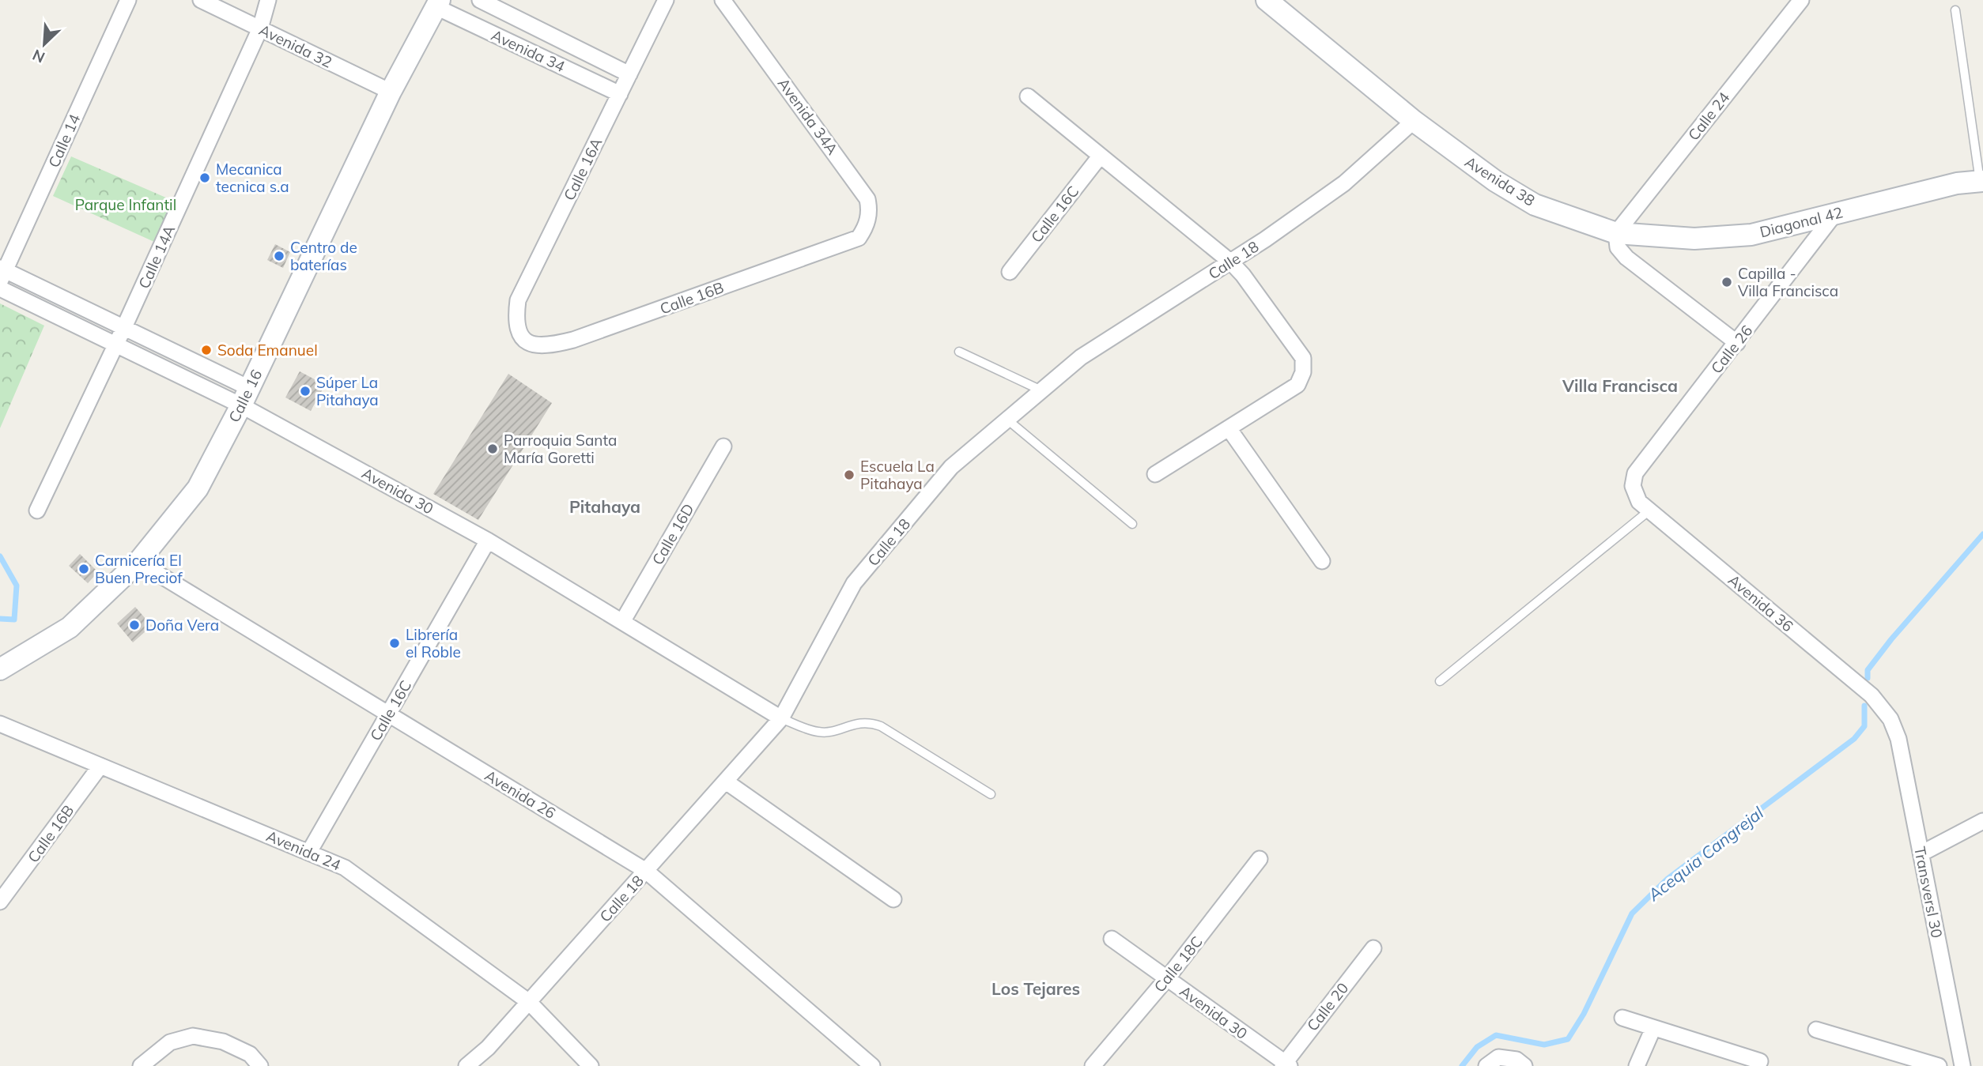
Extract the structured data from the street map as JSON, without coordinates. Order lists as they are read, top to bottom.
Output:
{
  "streets": {
    "street": [
      "Avenida 32",
      "Avenida 34",
      "Avenida 34A",
      "Calle 24",
      "Calle 14",
      "Calle 16A",
      "Avenida 38",
      "Calle 16C",
      "Diagonal 42",
      "Calle 14A",
      "Calle 18",
      "Calle 16B",
      "Calle 26",
      "Calle 16",
      "Avenida 30",
      "Calle 16D",
      "Avenida 36",
      "Avenida 26",
      "Avenida 24",
      "Transversl 30",
      "Calle 18C",
      "Calle 20"
    ]
  },
  "crossings": [
    ["Avenida 32", "Calle 14A"],
    ["Avenida 32", "Calle 16"],
    ["Avenida 34", "Calle 16A"],
    ["Avenida 34", "Calle 16"],
    ["Avenida 34A", "Calle 16B"],
    ["Calle 24", "Avenida 38"],
    ["Calle 24", "Diagonal 42"],
    ["Calle 14", "Avenida 30"],
    ["Calle 16A", "Calle 16B"],
    ["Avenida 38", "Diagonal 42"],
    ["Avenida 38", "Calle 18"],
    ["Calle 16C", "Avenida 30"],
    ["Calle 16C", "Avenida 26"],
    ["Calle 16C", "Avenida 24"],
    ["Diagonal 42", "Calle 26"],
    ["Calle 14A", "Avenida 30"],
    ["Calle 18", "Avenida 30"],
    ["Calle 18", "Avenida 26"],
    ["Calle 18", "Avenida 24"],
    ["Calle 16B", "Avenida 24"],
    ["Calle 26", "Avenida 36"],
    ["Calle 16", "Avenida 30"],
    ["Calle 16", "Avenida 26"],
    ["Avenida 30", "Calle 16D"],
    ["Avenida 30", "Calle 18C"],
    ["Avenida 30", "Calle 20"],
    ["Avenida 36", "Transversl 30"]
  ],
  "districts": ["Villa Francisca", "Pitahaya", "Los Tejares"],
  "water": ["Acequia Cangrejal"],
  "parks": ["Parque Infantil"],
  "places": [
    "Mecanica tecnica s.a",
    "Centro de baterías",
    "Capilla - Villa Francisca",
    "Soda Emanuel",
    "Súper La Pitahaya",
    "Parroquia Santa María Goretti",
    "Escuela La Pitahaya",
    "Carnicería El Buen Preciof",
    "Doña Vera",
    "Librería el Roble"
  ],
  "north": "bottom left"
}
